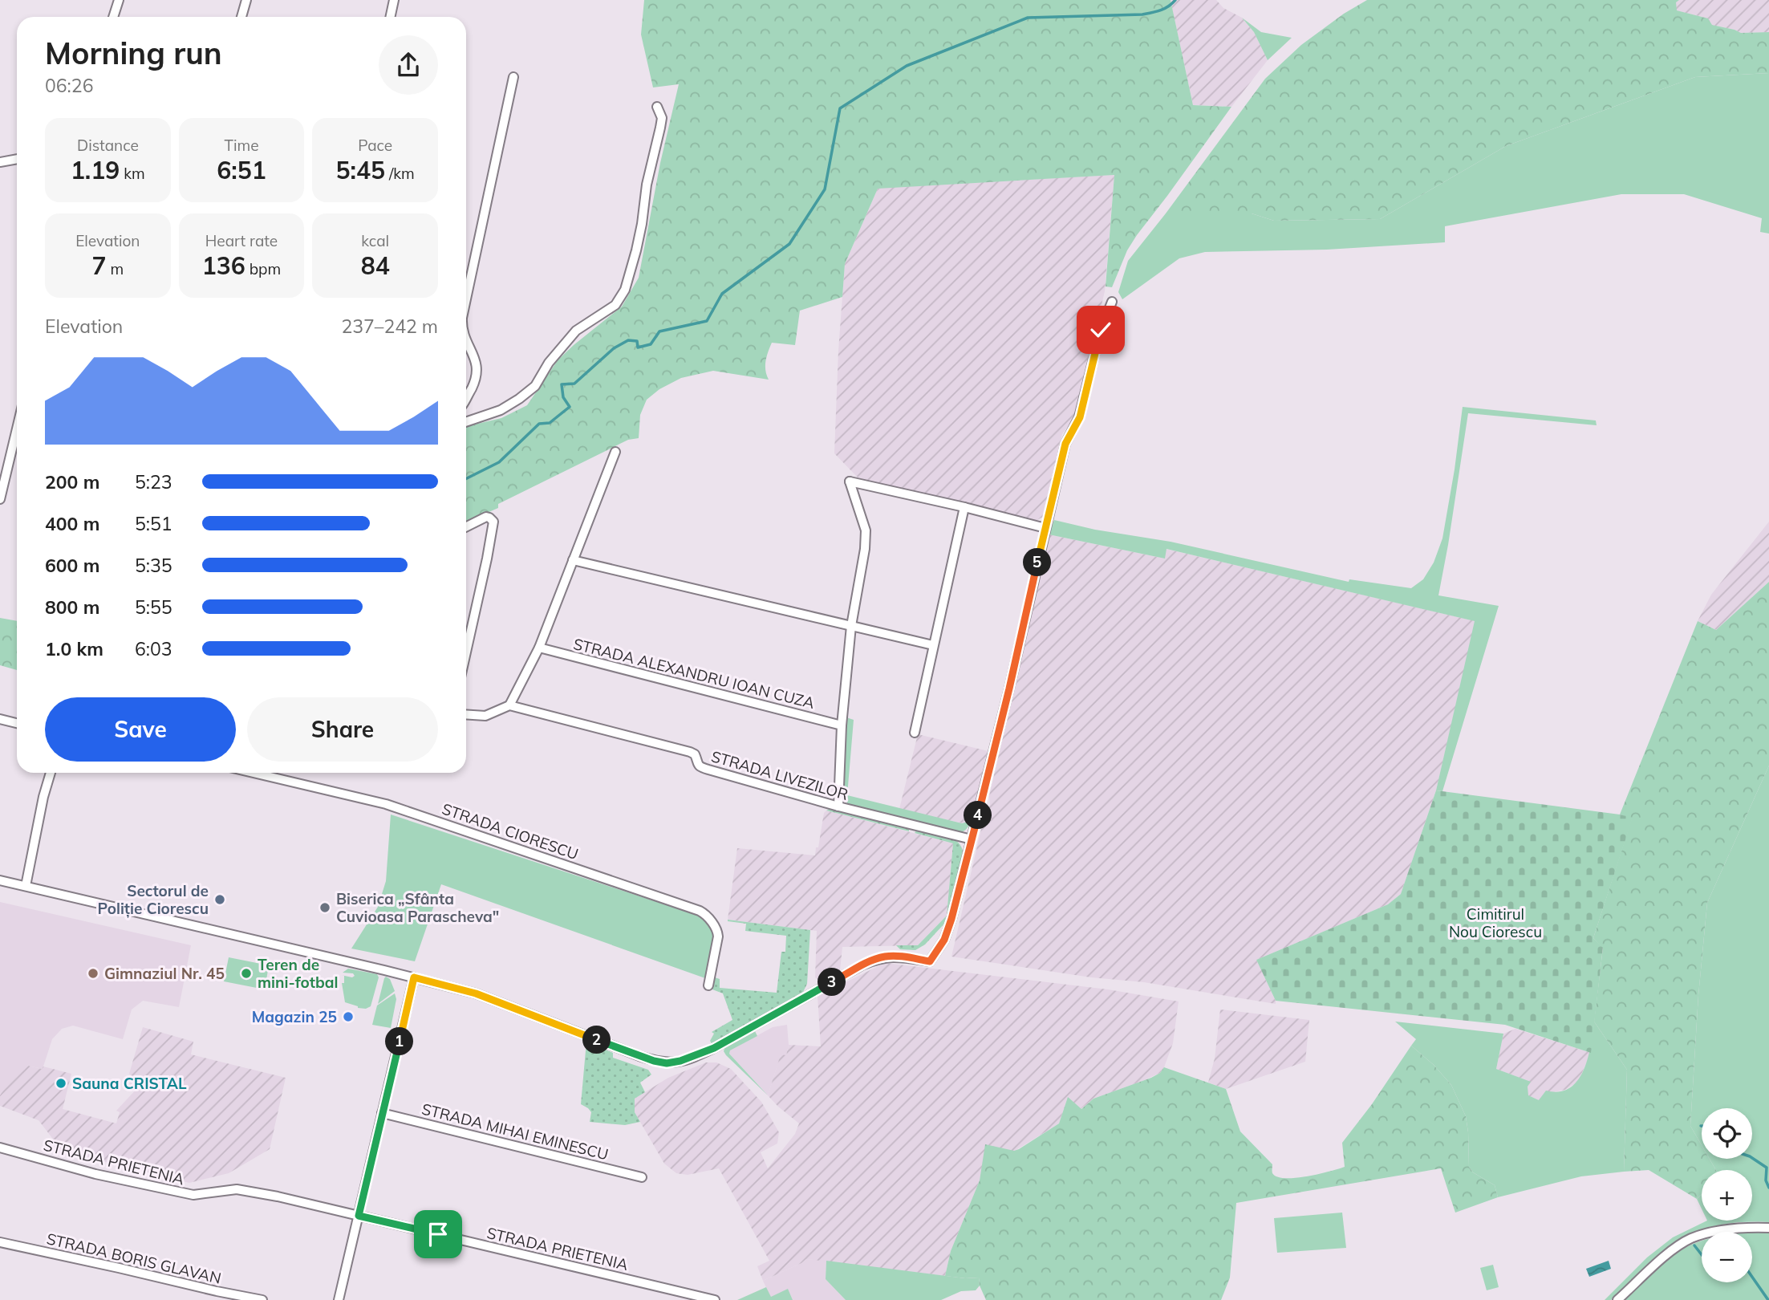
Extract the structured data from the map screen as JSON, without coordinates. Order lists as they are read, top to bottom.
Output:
{
  "streets": {
    "street": [
      "STRADA ALEXANDRU IOAN CUZA",
      "STRADA LIVEZILOR",
      "STRADA CIORESCU",
      "STRADA MIHAI EMINESCU",
      "STRADA PRIETENIA",
      "STRADA BORIS GLAVAN"
    ]
  },
  "parks": ["Cimitirul Nou Ciorescu"],
  "places": [
    "Sectorul de Poliție Ciorescu",
    "Biserica „Sfânta Cuvioasa Parascheva\"",
    "Gimnaziul Nr. 45",
    "Teren de mini-fotbal",
    "Magazin 25",
    "Sauna CRISTAL"
  ],
  "page": {
    "heading": ["Morning run", "06:26"],
    "stats": [
      ["Distance", "1.19 km"],
      ["Time", "6:51"],
      ["Pace", "5:45 /km"],
      ["Elevation", "7 m"],
      ["Heart rate", "136 bpm"],
      ["kcal", "84"]
    ],
    "chart": ["Elevation", "237–242 m"],
    "list": [
      {
        "name": "200 m",
        "note": "5:23"
      },
      {
        "name": "400 m",
        "note": "5:51"
      },
      {
        "name": "600 m",
        "note": "5:35"
      },
      {
        "name": "800 m",
        "note": "5:55"
      },
      {
        "name": "1.0 km",
        "note": "6:03"
      }
    ],
    "pins": [
      "5",
      "4",
      "3",
      "2",
      "1"
    ],
    "buttons": ["Save", "Share"],
    "map_buttons": ["+", "−"]
  }
}
